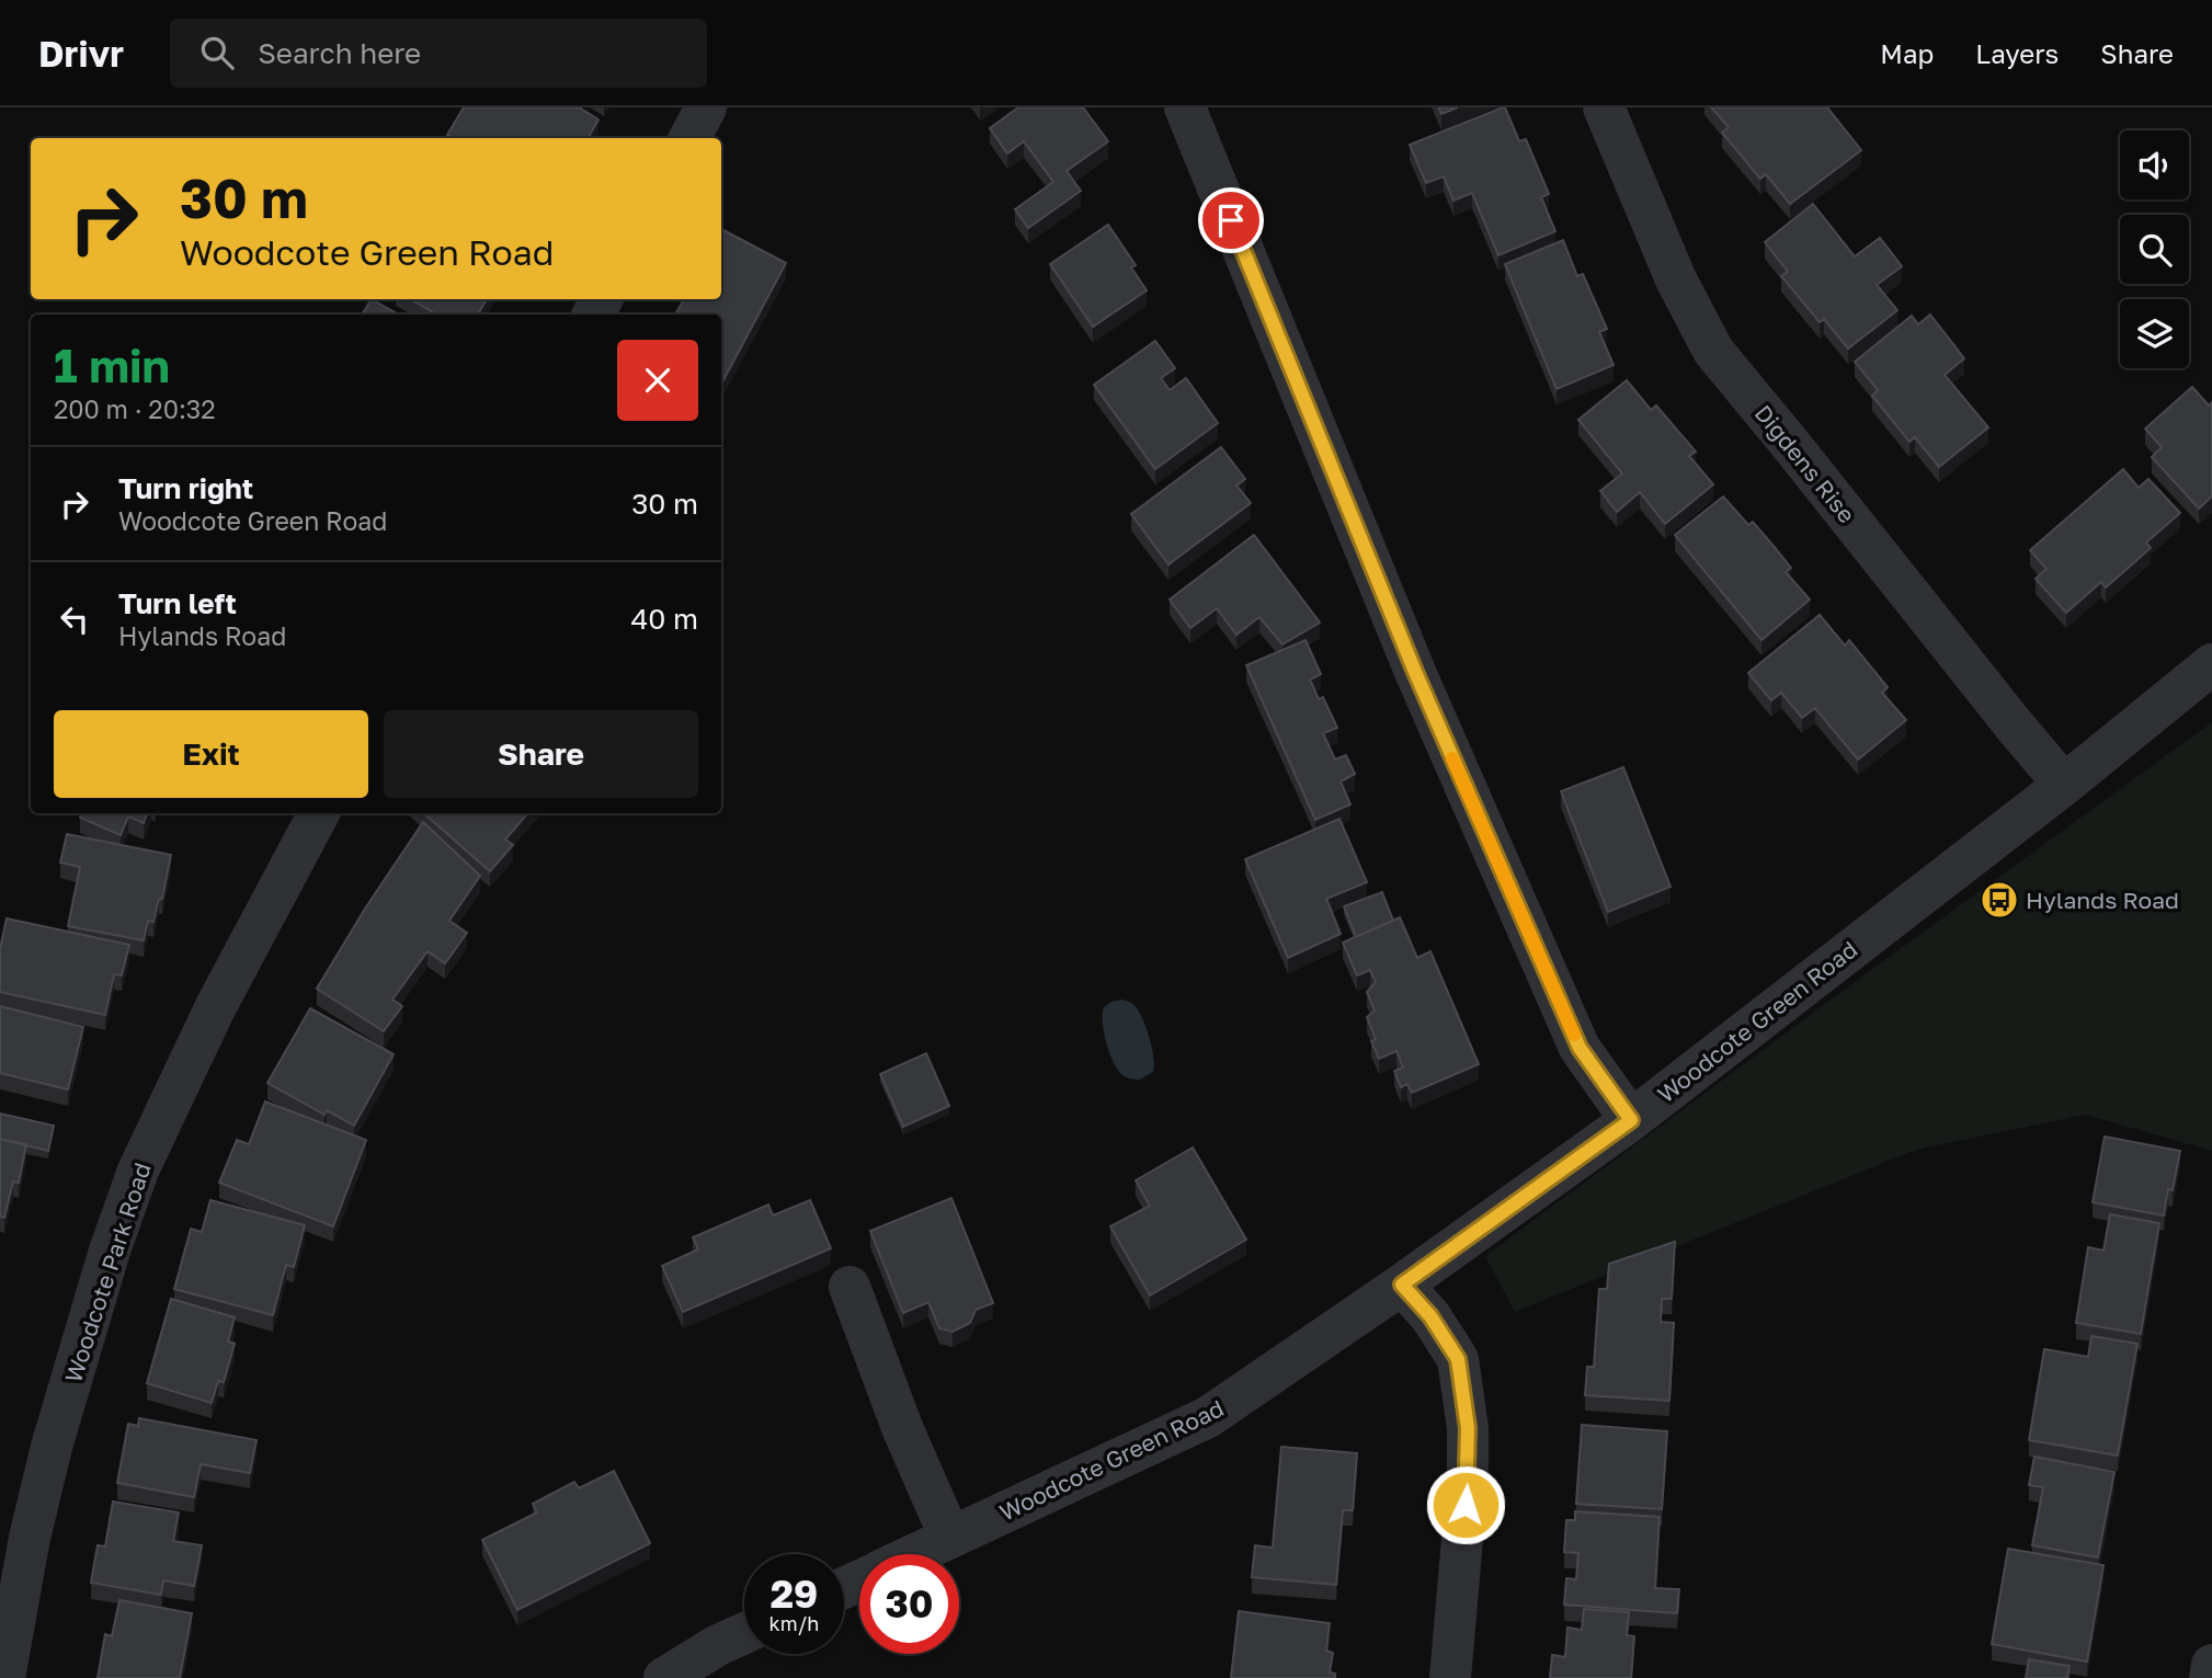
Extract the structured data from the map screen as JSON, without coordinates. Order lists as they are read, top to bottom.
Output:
{
  "streets": {
    "street": ["Digdens Rise", "Woodcote Green Road", "Woodcote Park Road"]
  },
  "crossings": [
    ["Digdens Rise", "Woodcote Green Road"]
  ],
  "places": {
    "bus stop": ["Hylands Road"]
  },
  "page": {
    "header": "Drivr",
    "search": "Search here",
    "nav": ["Map", "Layers", "Share"],
    "turn": ["30 m", "Woodcote Green Road"],
    "heading": ["1 min", "200 m · 20:32"],
    "list": [
      {
        "name": "Turn right",
        "note": "Woodcote Green Road",
        "value": "30 m"
      },
      {
        "name": "Turn left",
        "note": "Hylands Road",
        "value": "40 m"
      }
    ],
    "buttons": ["Exit", "Share"],
    "speed": "29 km/h",
    "limit": "30"
  }
}
